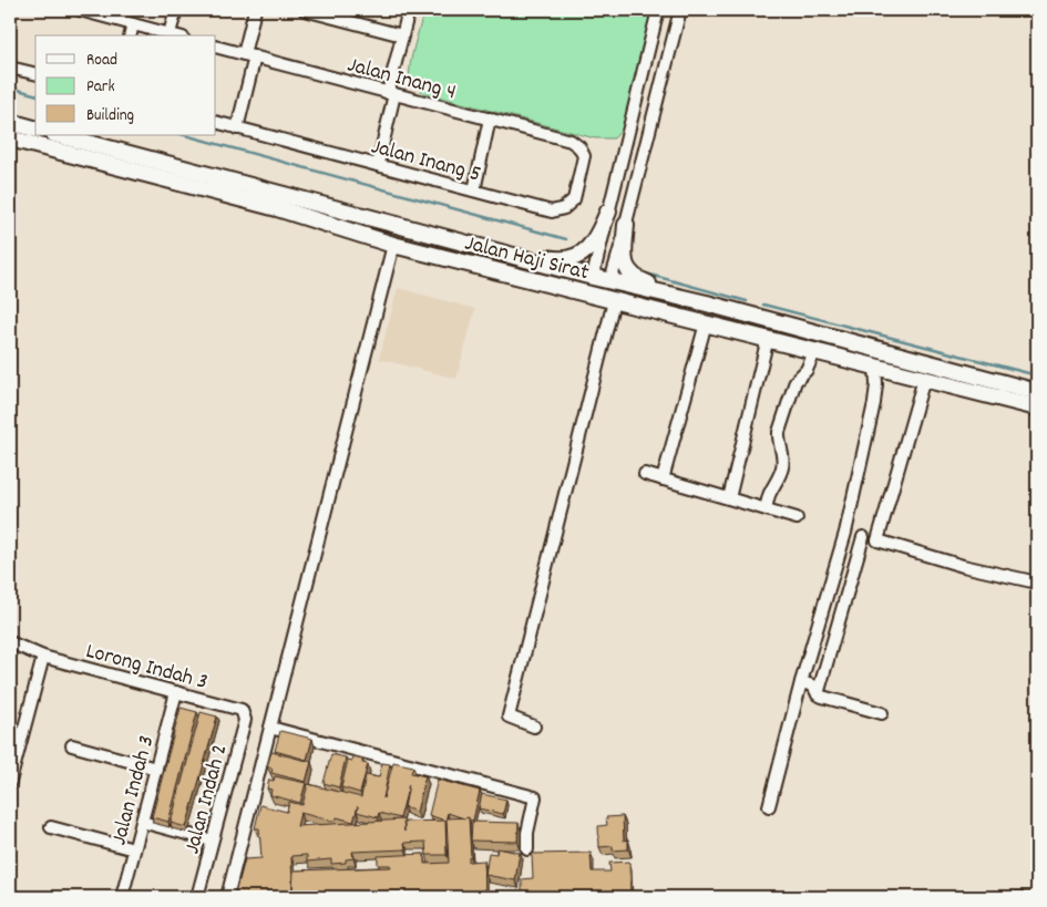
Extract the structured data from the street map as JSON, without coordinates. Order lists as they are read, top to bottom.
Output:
{
  "streets": {
    "main road": ["Jalan Haji Sirat"],
    "street": [
      "Jalan Inang 4",
      "Jalan Inang 5",
      "Lorong Indah 3",
      "Jalan Indah 3",
      "Jalan Indah 2"
    ]
  },
  "crossings": [
    ["Jalan Inang 4", "Jalan Inang 5"],
    ["Lorong Indah 3", "Jalan Indah 3"],
    ["Lorong Indah 3", "Jalan Indah 2"]
  ],
  "legend": ["Road", "Park", "Building"]
}
